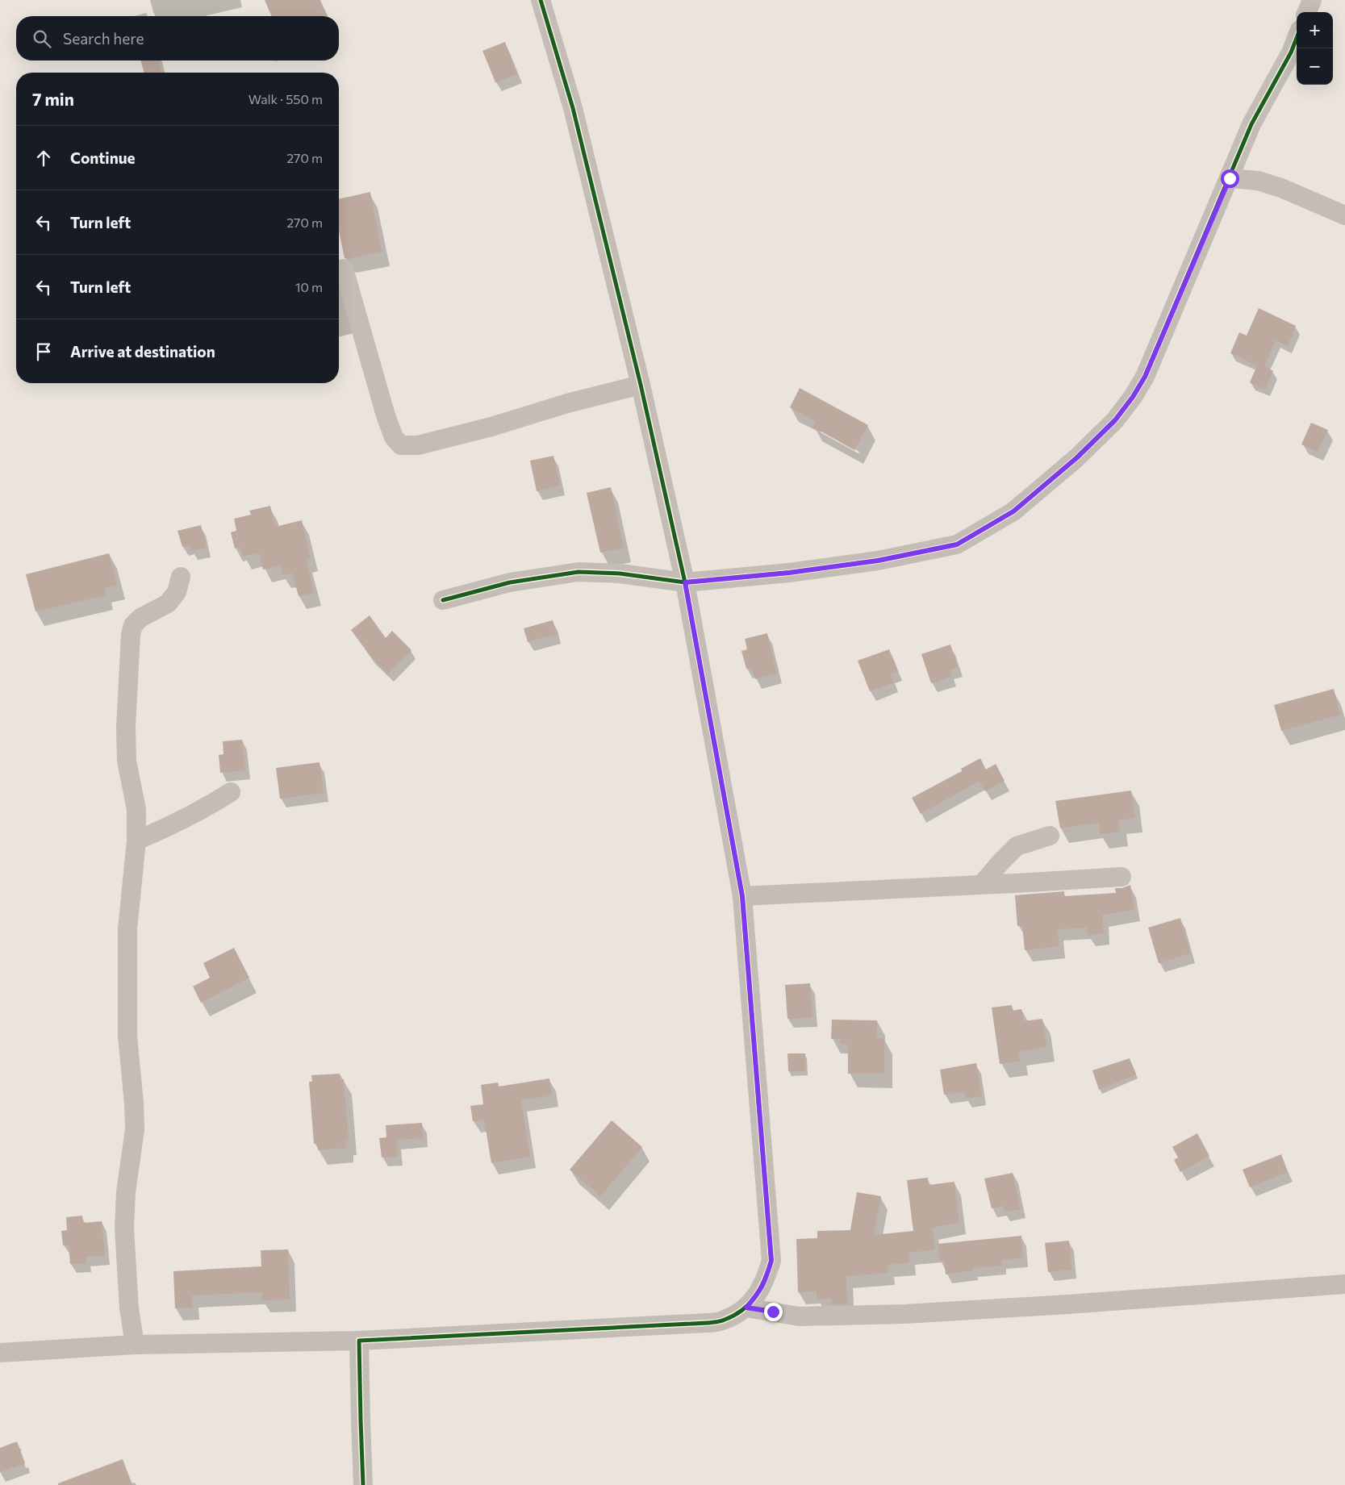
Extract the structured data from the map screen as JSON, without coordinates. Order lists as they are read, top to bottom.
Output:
{
  "page": {
    "map_buttons": ["+", "−"],
    "search": "Search here",
    "heading": ["7 min", "Walk · 550 m"],
    "list": [
      ["Continue", "270 m"],
      ["Turn left", "270 m"],
      ["Turn left", "10 m"],
      "Arrive at destination"
    ]
  }
}
